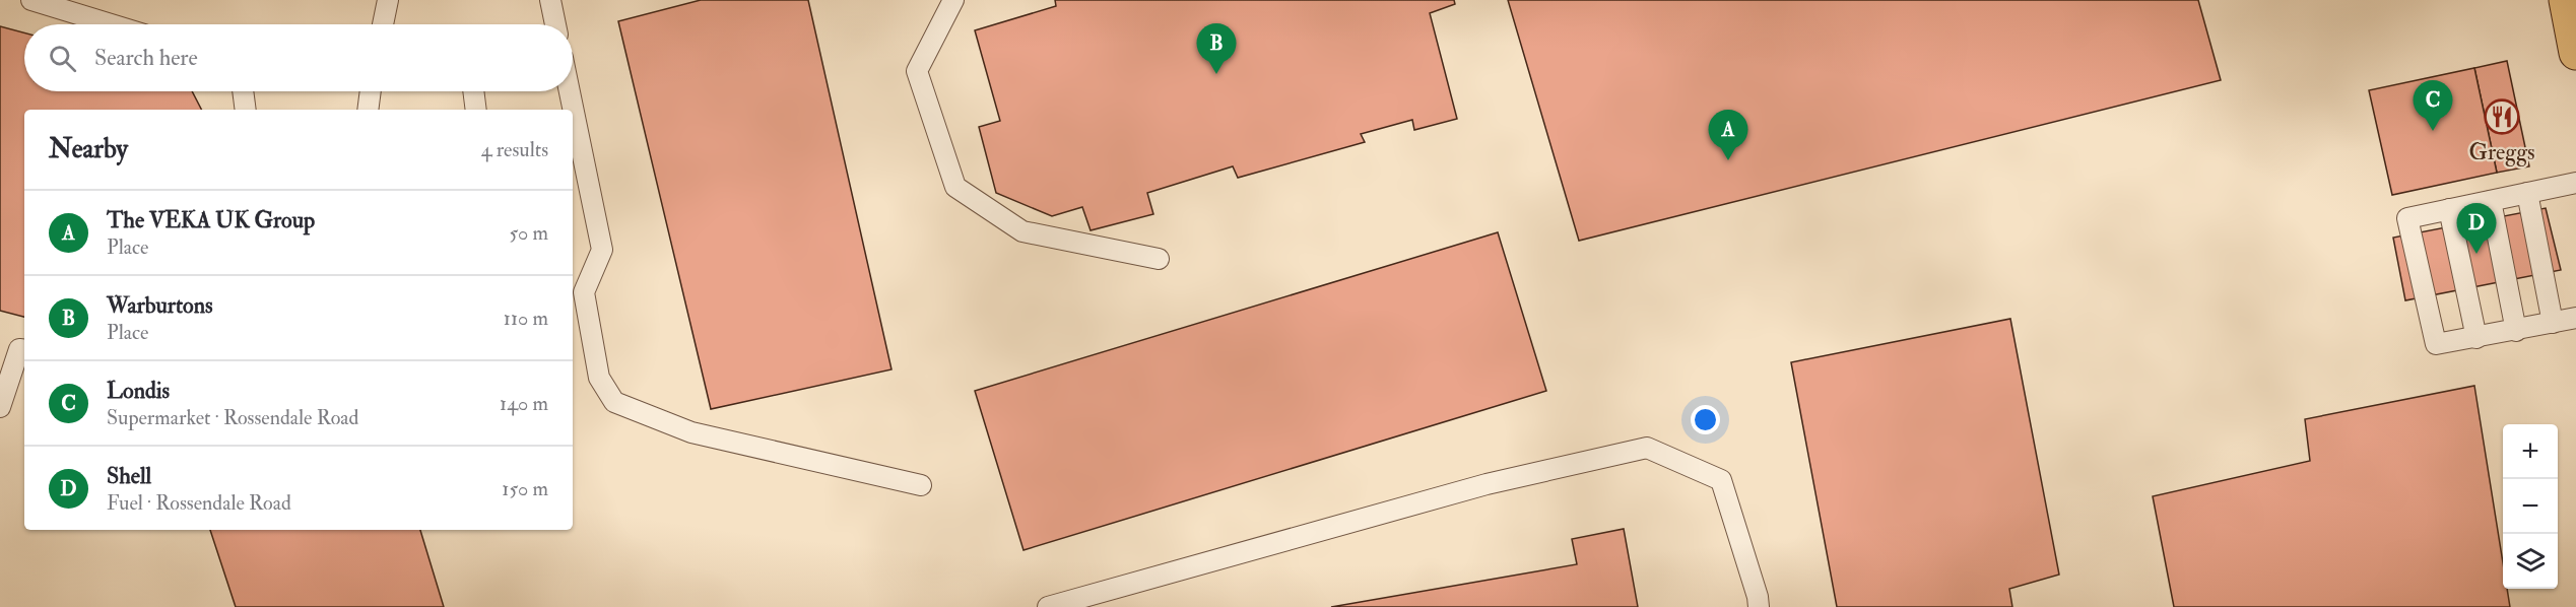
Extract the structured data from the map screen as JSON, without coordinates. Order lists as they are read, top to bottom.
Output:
{
  "places": {
    "restaurant": ["Greggs"]
  },
  "page": {
    "pins": [
      "B",
      "C",
      "A",
      "D"
    ],
    "search": "Search here",
    "heading": ["Nearby", "4 results"],
    "list": [
      {
        "mark": "A",
        "name": "The VEKA UK Group",
        "note": "Place",
        "value": "50 m"
      },
      {
        "mark": "B",
        "name": "Warburtons",
        "note": "Place",
        "value": "110 m"
      },
      {
        "mark": "C",
        "name": "Londis",
        "note": "Supermarket · Rossendale Road",
        "value": "140 m"
      },
      {
        "mark": "D",
        "name": "Shell",
        "note": "Fuel · Rossendale Road",
        "value": "150 m"
      }
    ],
    "map_buttons": ["+", "−"]
  }
}
